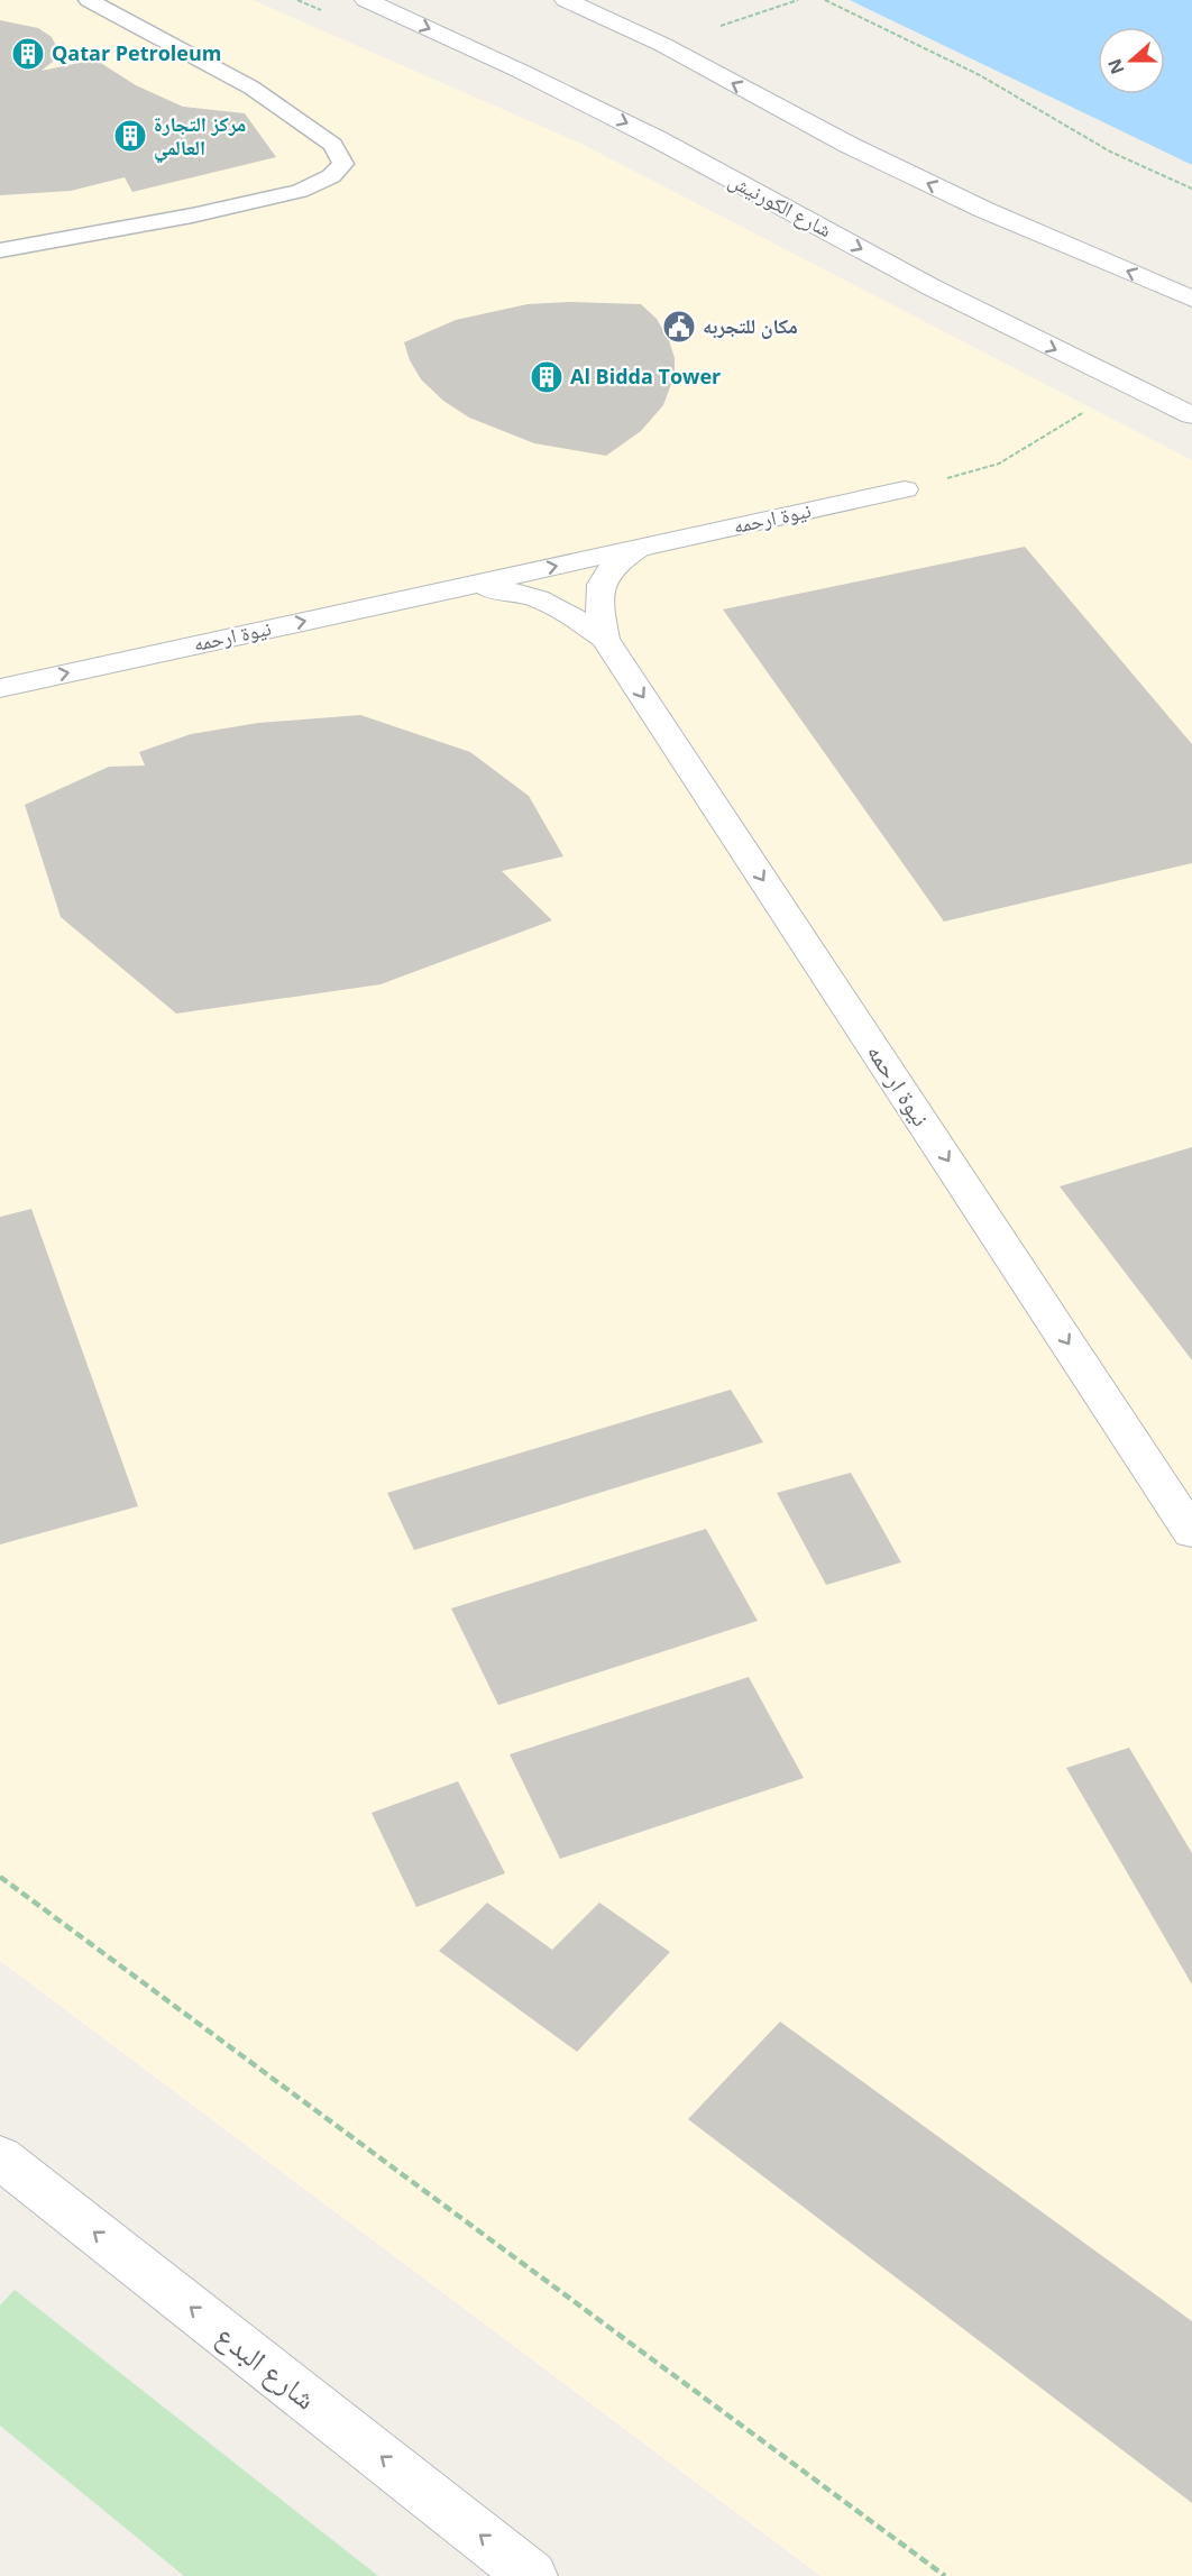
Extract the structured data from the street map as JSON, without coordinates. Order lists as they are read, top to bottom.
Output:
{
  "streets": {
    "main road": ["شارع الكورنيش", "نيوة ارحمه", "شارع البدع"]
  },
  "one_way": ["نيوة ارحمه", "شارع البدع"],
  "places": {
    "building": ["Qatar Petroleum", "مركز التجارة العالمي", "Al Bidda Tower"],
    "public building": ["مكان للتجربه"]
  },
  "north": "left"
}
